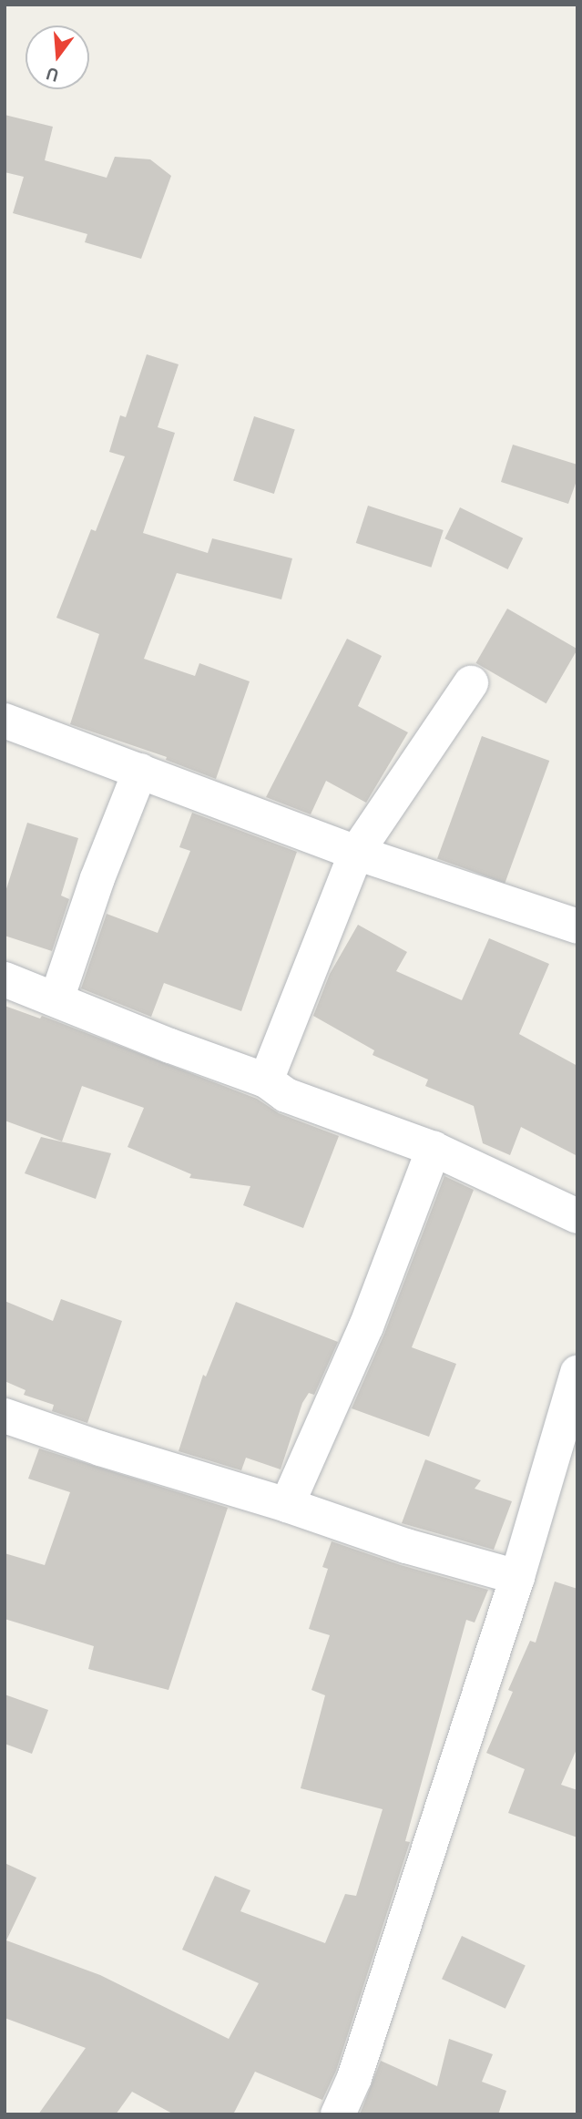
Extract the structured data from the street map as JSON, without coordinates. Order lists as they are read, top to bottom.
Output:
{
  "north": "bottom"
}
